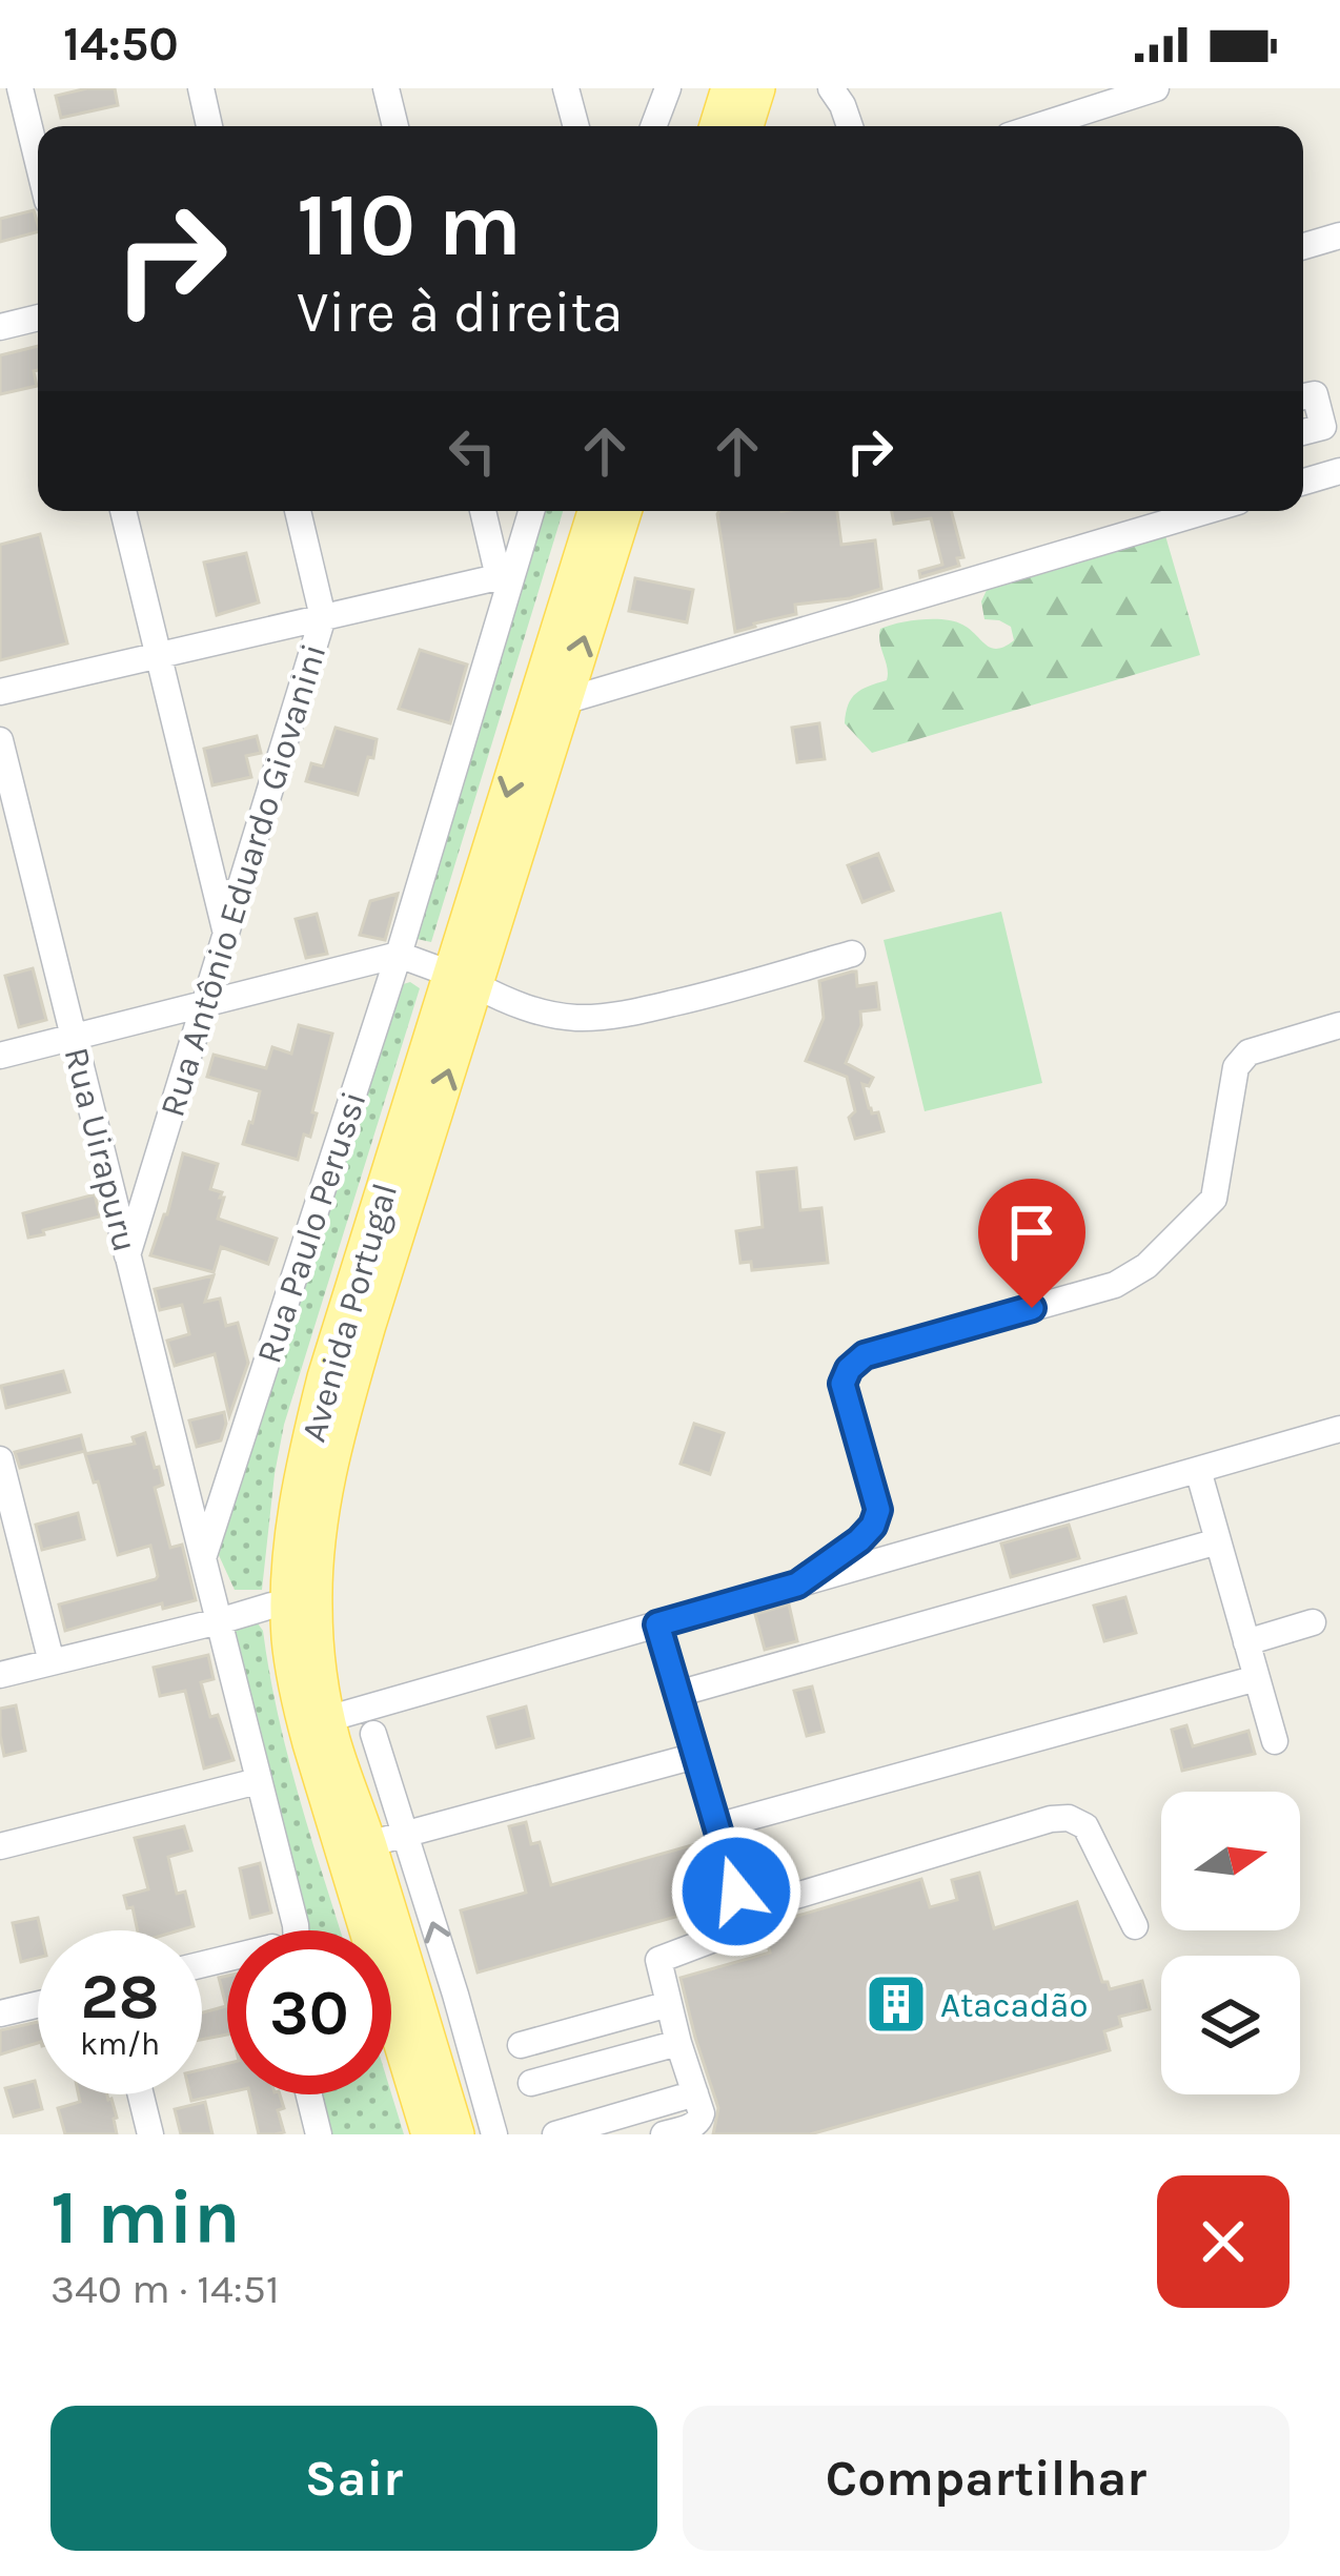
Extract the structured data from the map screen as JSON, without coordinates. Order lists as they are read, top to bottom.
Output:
{
  "streets": {
    "main road": ["Avenida Portugal"],
    "street": ["Rua Antônio Eduardo Giovanini", "Rua Uirapuru", "Rua Paulo Perussi"]
  },
  "crossings": [
    ["Rua Antônio Eduardo Giovanini", "Rua Uirapuru"],
    ["Rua Uirapuru", "Rua Paulo Perussi"]
  ],
  "places": {
    "building": ["Atacadão"]
  },
  "north": "right",
  "page": {
    "status": "14:50",
    "turn": ["110 m", "Vire à direita"],
    "speed": "28 km/h",
    "limit": "30",
    "heading": ["1 min", "340 m · 14:51"],
    "buttons": ["Sair", "Compartilhar"]
  }
}
